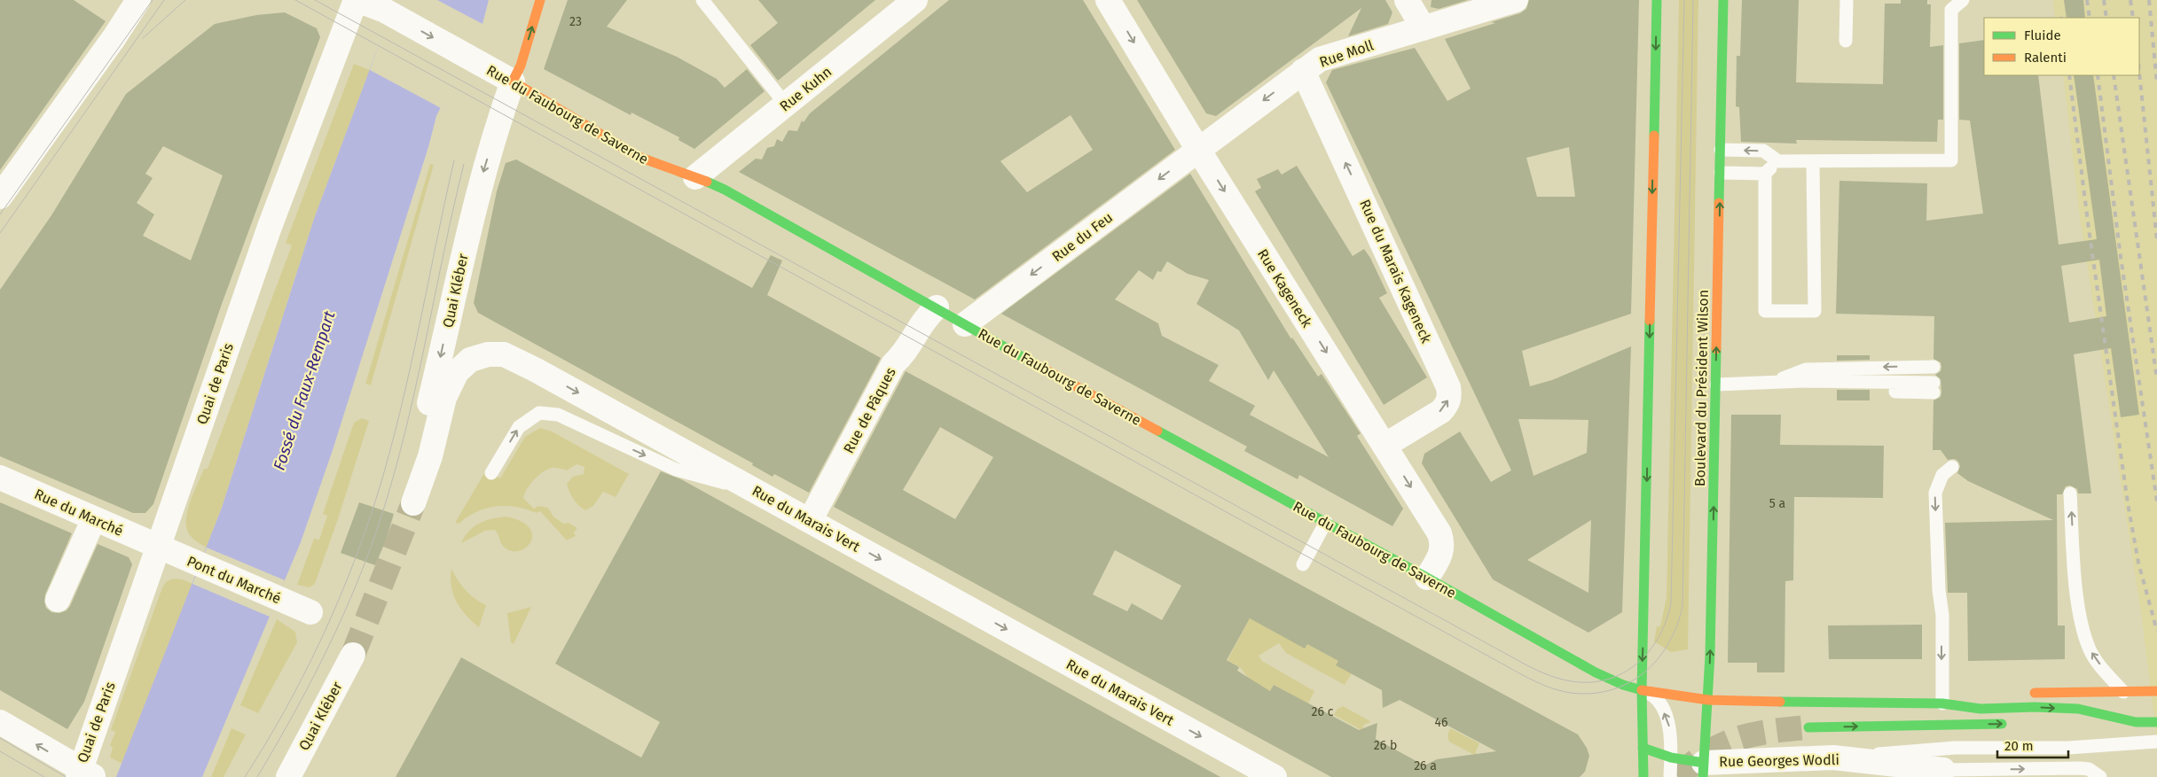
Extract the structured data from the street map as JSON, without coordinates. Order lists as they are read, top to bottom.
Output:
{
  "streets": {
    "main road": ["Rue du Faubourg de Saverne", "Boulevard du Président Wilson", "Rue Georges Wodli"],
    "street": [
      "Rue Moll",
      "Rue Kuhn",
      "Rue du Feu",
      "Rue du Marais Kageneck",
      "Rue Kageneck",
      "Quai Kléber",
      "Quai de Paris",
      "Rue de Pâques",
      "Rue du Marché",
      "Rue du Marais Vert",
      "Pont du Marché"
    ]
  },
  "crossings": [
    ["Rue Moll", "Rue du Feu"],
    ["Rue Moll", "Rue du Marais Kageneck"],
    ["Rue Moll", "Rue Kageneck"],
    ["Rue Kuhn", "Rue du Faubourg de Saverne"],
    ["Rue du Faubourg de Saverne", "Rue du Feu"],
    ["Rue du Faubourg de Saverne", "Rue Kageneck"],
    ["Rue du Faubourg de Saverne", "Quai Kléber"],
    ["Rue du Faubourg de Saverne", "Quai de Paris"],
    ["Rue du Faubourg de Saverne", "Rue de Pâques"],
    ["Rue du Feu", "Rue Kageneck"],
    ["Rue du Marais Kageneck", "Rue Kageneck"],
    ["Quai Kléber", "Rue du Marais Vert"],
    ["Quai de Paris", "Rue du Marché"],
    ["Quai de Paris", "Pont du Marché"],
    ["Boulevard du Président Wilson", "Rue Georges Wodli"],
    ["Rue de Pâques", "Rue du Marais Vert"],
    ["Rue du Marché", "Pont du Marché"]
  ],
  "one_way": [
    "Rue Moll",
    "Rue du Feu",
    "Rue du Marais Kageneck",
    "Rue Kageneck",
    "Quai Kléber",
    "Rue du Marais Vert"
  ],
  "water": ["Fossé du Faux-Rempart"],
  "house_numbers": [
    "23",
    "5 a",
    "26 c",
    "46",
    "26 b",
    "26 a"
  ],
  "legend": ["Fluide", "Ralenti"],
  "scale_bar": "20 m"
}
